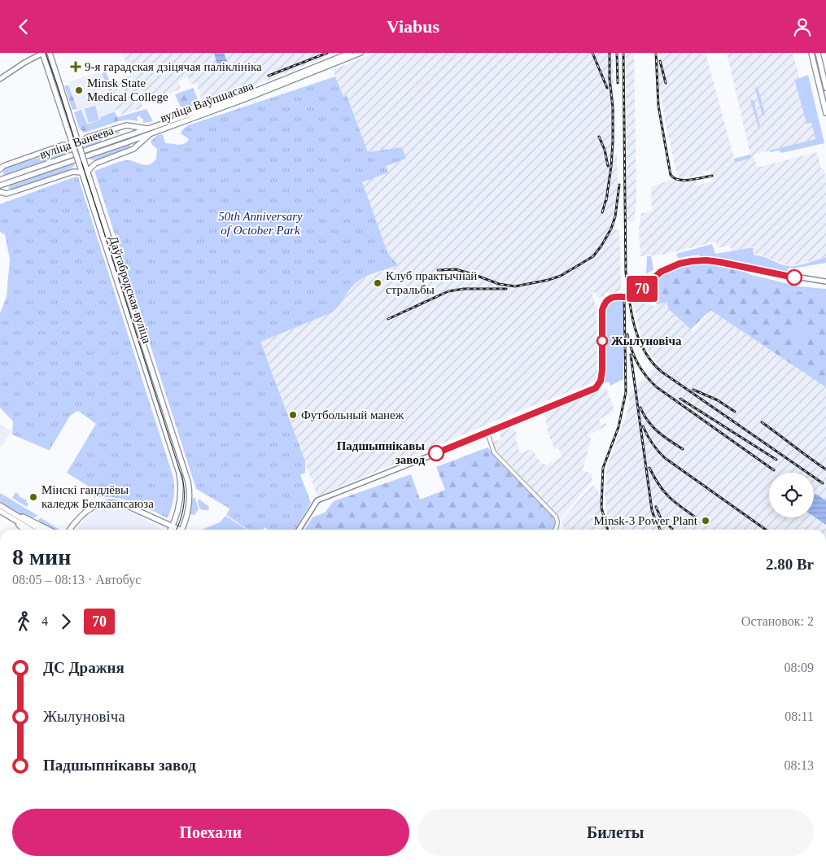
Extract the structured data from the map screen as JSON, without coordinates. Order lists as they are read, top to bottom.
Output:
{
  "streets": {
    "main road": ["вуліца Ваўпшасава", "вуліца Ванеева", "Даўгабродская вуліца"]
  },
  "crossings": [
    ["вуліца Ваўпшасава", "вуліца Ванеева"]
  ],
  "parks": ["50th Anniversary of October Park"],
  "places": {
    "health": ["9-я гарадская дзіцячая паліклініка"],
    "other": [
      "Minsk State Medical College",
      "Клуб практычнай стральбы",
      "Жылуновіча",
      "Футбольный манеж",
      "Падшыпнікавы завод",
      "Мінскі гандлёвы каледж Белкаапсаюза",
      "Minsk-3 Power Plant"
    ]
  },
  "lines": ["bus line 70"],
  "page": {
    "header": "Viabus",
    "on_map": "70",
    "heading": ["8 мин", "08:05 – 08:13 · Автобус", "2.80 Br"],
    "legs": ["4", "70", "Остановок: 2"],
    "list": [
      {
        "name": "ДС Дражня",
        "value": "08:09"
      },
      {
        "name": "Жылуновіча",
        "value": "08:11"
      },
      {
        "name": "Падшыпнікавы завод",
        "value": "08:13"
      }
    ],
    "buttons": ["Поехали", "Билеты"]
  }
}
